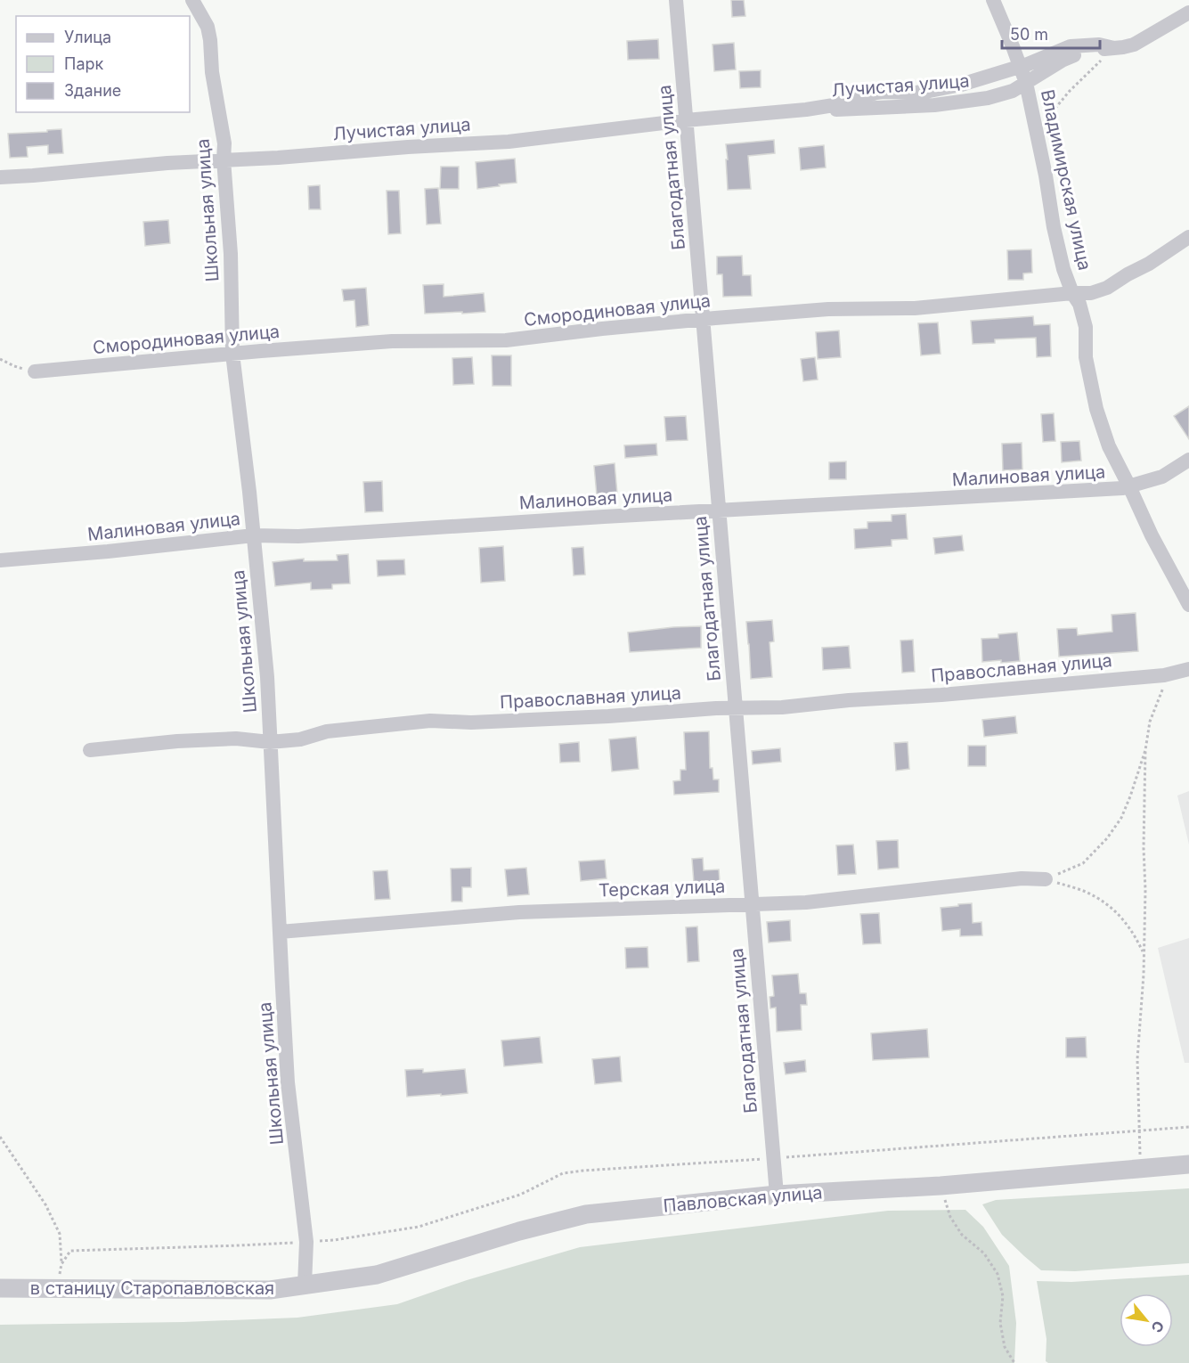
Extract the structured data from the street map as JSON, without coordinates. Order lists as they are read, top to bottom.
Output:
{
  "streets": {
    "street": [
      "Лучистая улица",
      "Благодатная улица",
      "Владимирская улица",
      "Школьная улица",
      "Смородиновая улица",
      "Малиновая улица",
      "Православная улица",
      "Терская улица",
      "Павловская улица",
      "в станицу Старопавловская"
    ]
  },
  "crossings": [
    ["Лучистая улица", "Благодатная улица"],
    ["Лучистая улица", "Владимирская улица"],
    ["Лучистая улица", "Школьная улица"],
    ["Благодатная улица", "Смородиновая улица"],
    ["Благодатная улица", "Малиновая улица"],
    ["Благодатная улица", "Православная улица"],
    ["Благодатная улица", "Терская улица"],
    ["Благодатная улица", "Павловская улица"],
    ["Владимирская улица", "Смородиновая улица"],
    ["Владимирская улица", "Малиновая улица"],
    ["Школьная улица", "Смородиновая улица"],
    ["Школьная улица", "Малиновая улица"],
    ["Школьная улица", "Православная улица"],
    ["Школьная улица", "Терская улица"],
    ["Школьная улица", "Павловская улица"],
    ["Школьная улица", "в станицу Старопавловская"],
    ["Павловская улица", "в станицу Старопавловская"]
  ],
  "legend": ["Улица", "Парк", "Здание"],
  "scale_bar": "50 m",
  "north": "bottom right"
}
